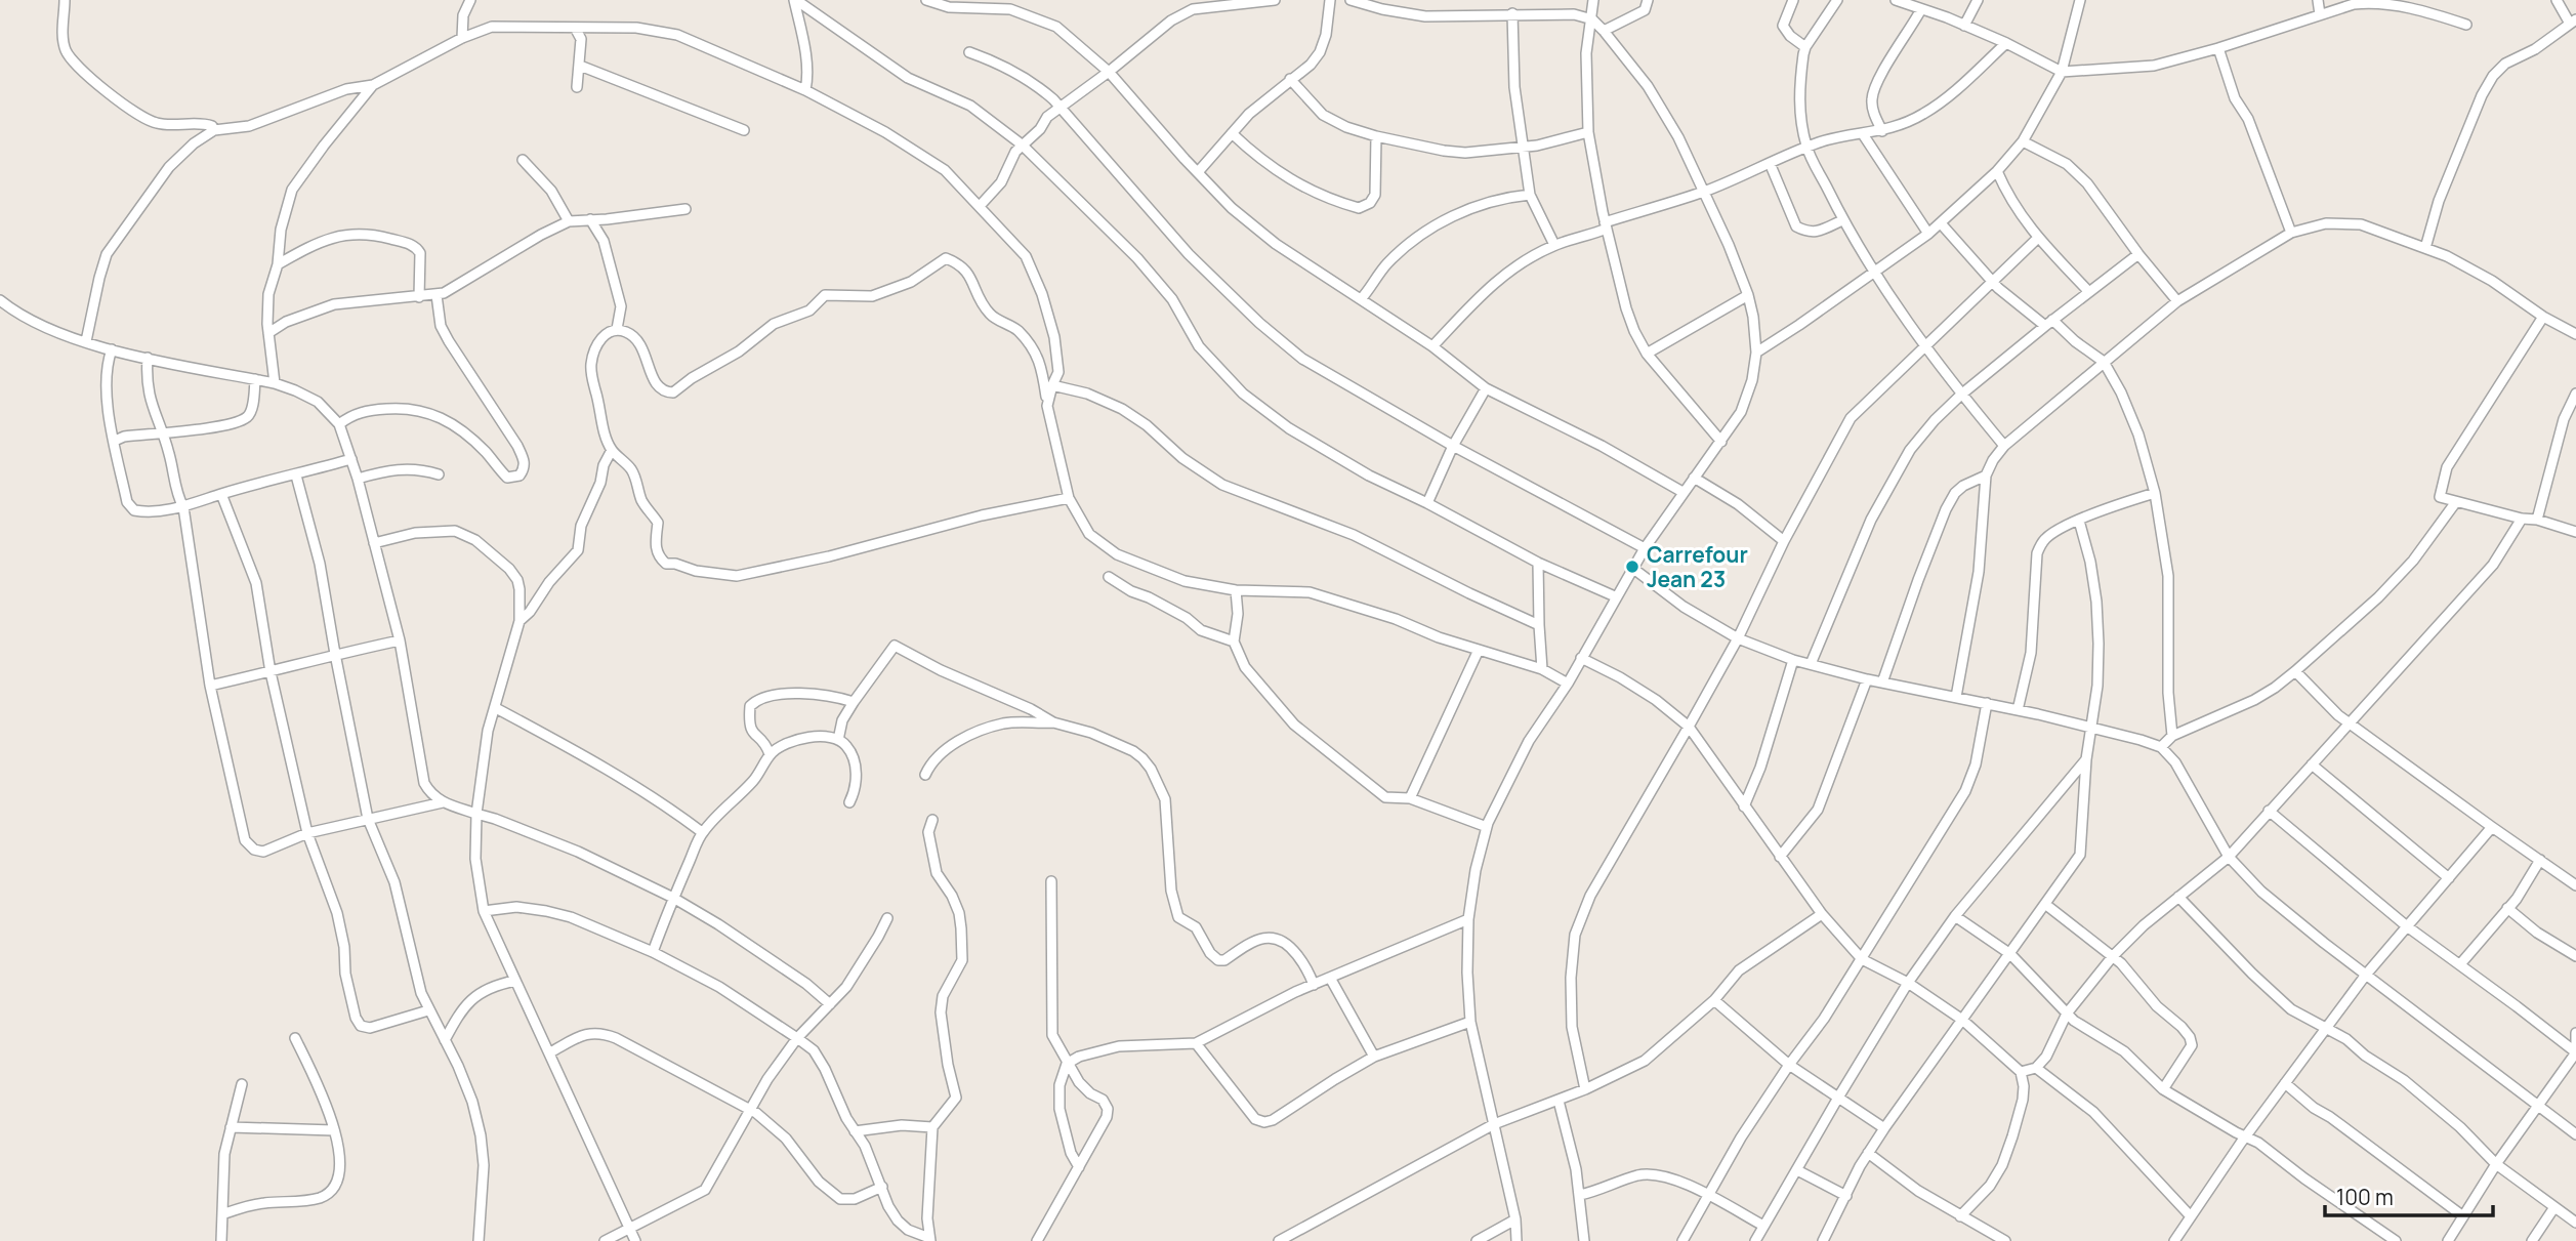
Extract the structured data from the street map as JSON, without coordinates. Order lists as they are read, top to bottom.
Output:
{
  "places": ["Carrefour Jean 23"],
  "scale_bar": "100 m"
}
